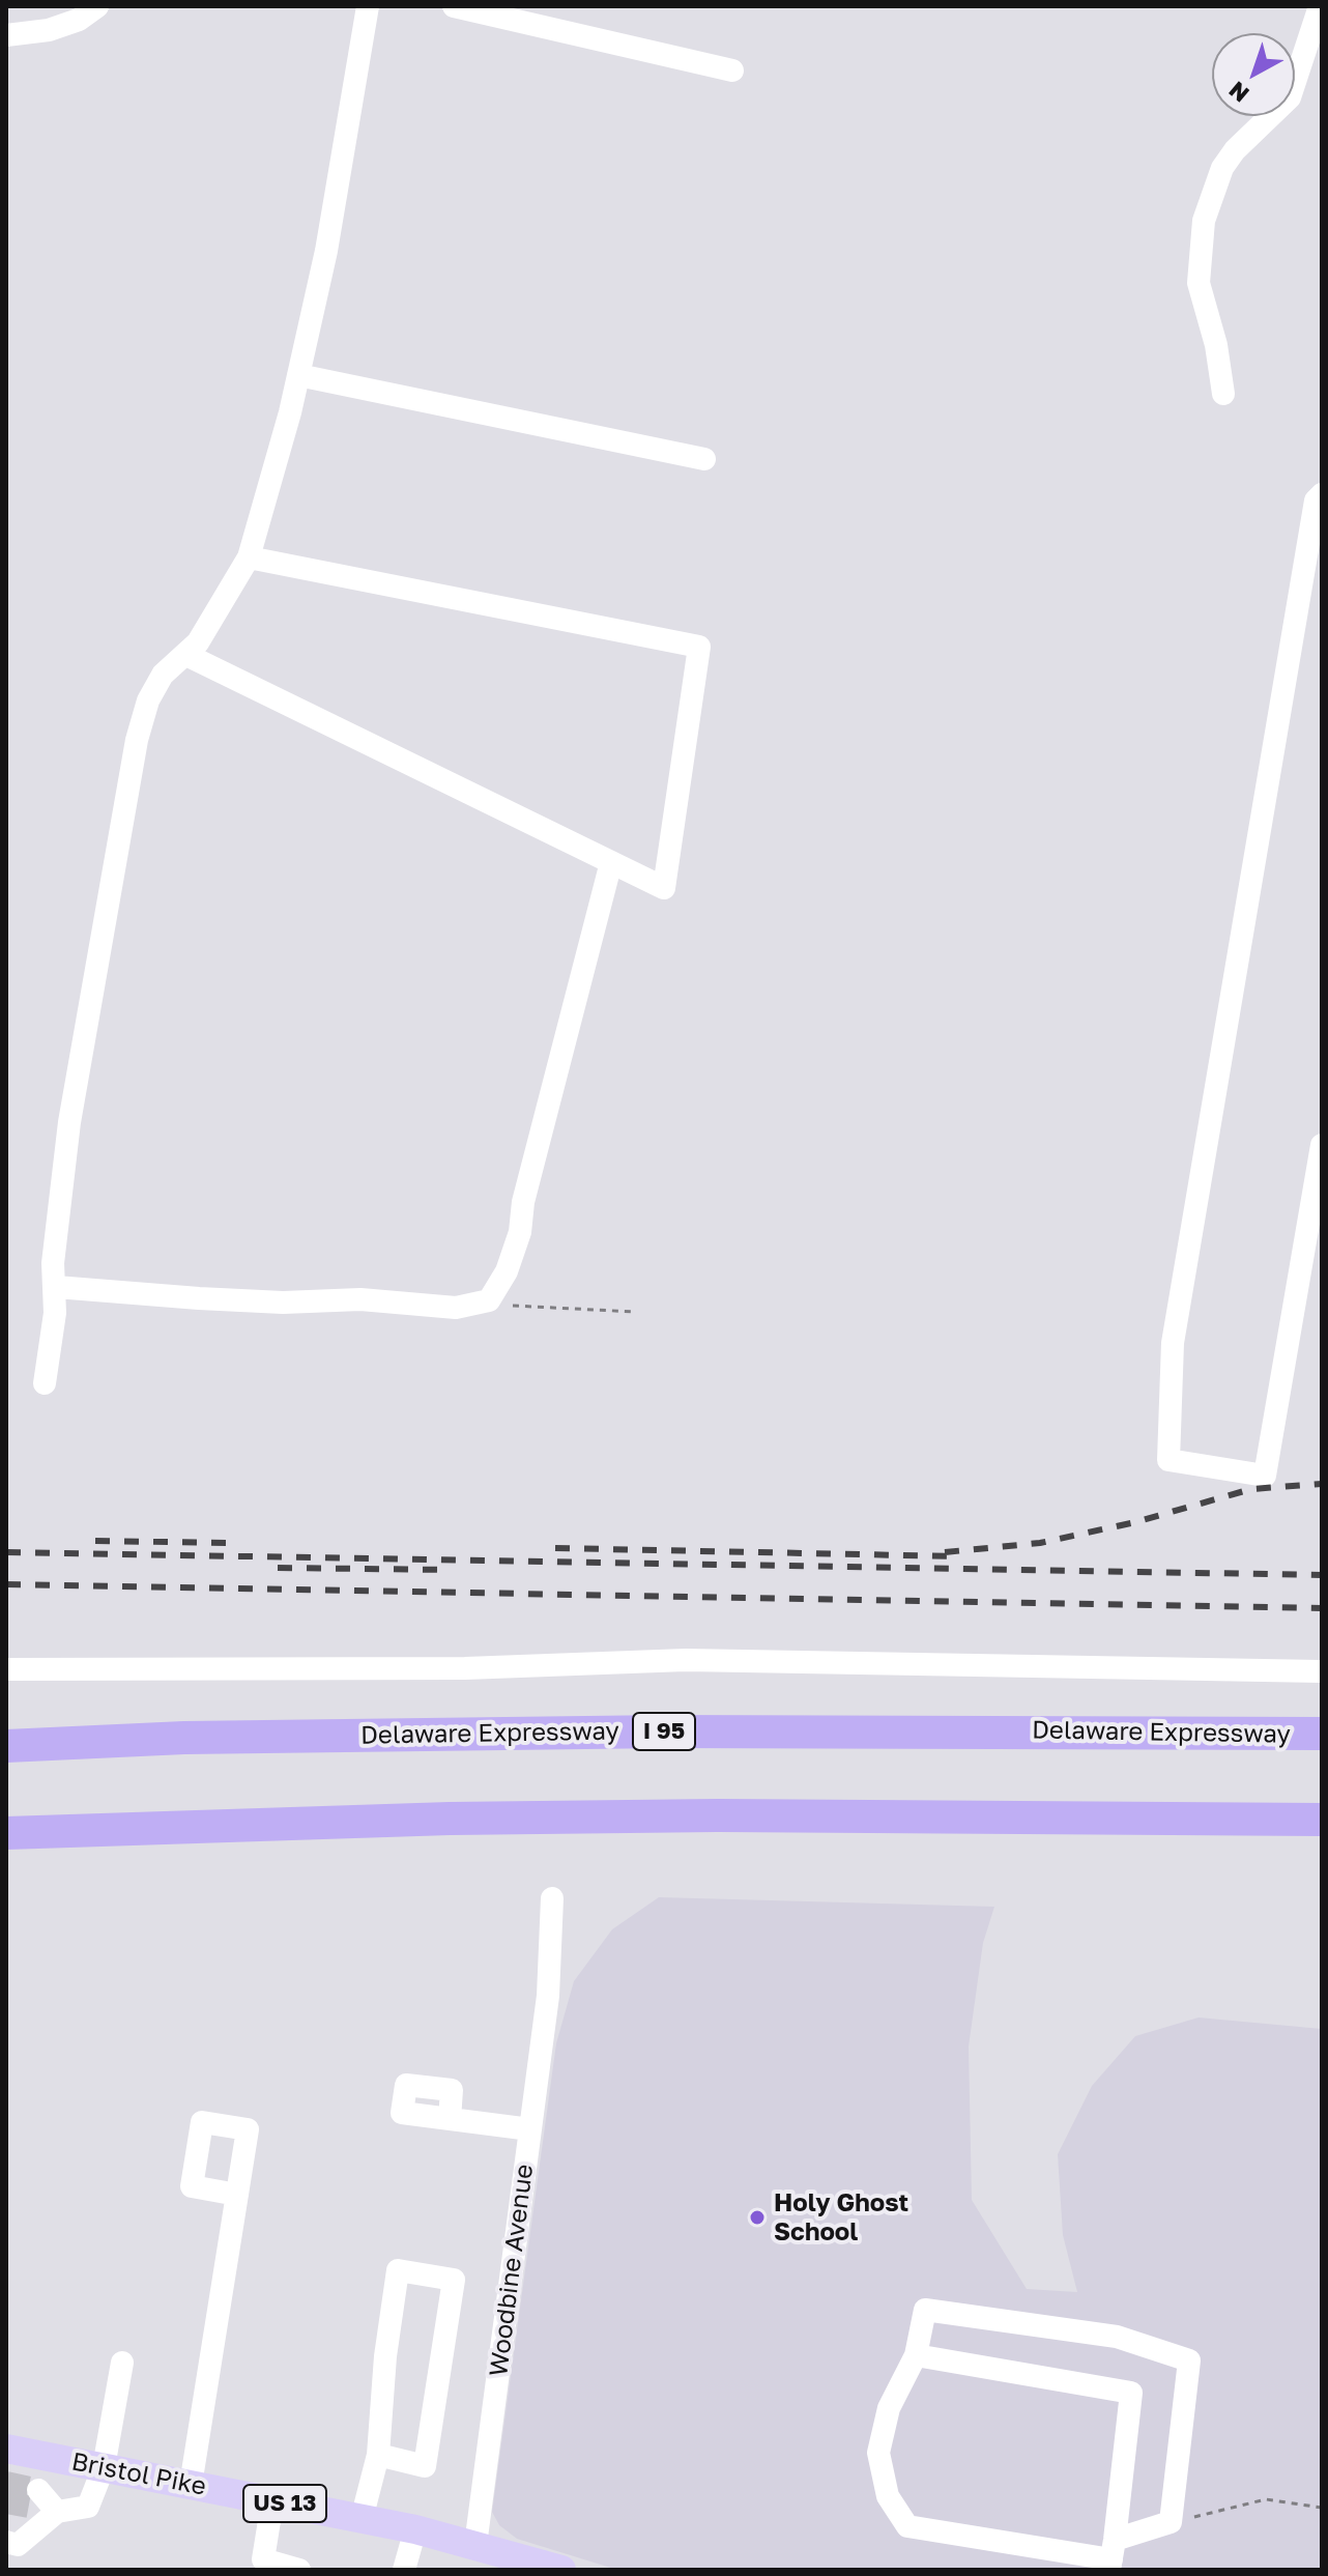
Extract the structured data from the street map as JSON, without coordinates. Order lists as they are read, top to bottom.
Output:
{
  "streets": {
    "highway": ["I 95", "Delaware Expressway"],
    "main road": ["Bristol Pike", "US 13"],
    "street": ["Woodbine Avenue"]
  },
  "crossings": [
    ["Woodbine Avenue", "Bristol Pike"]
  ],
  "places": ["Holy Ghost School"],
  "north": "bottom left"
}
